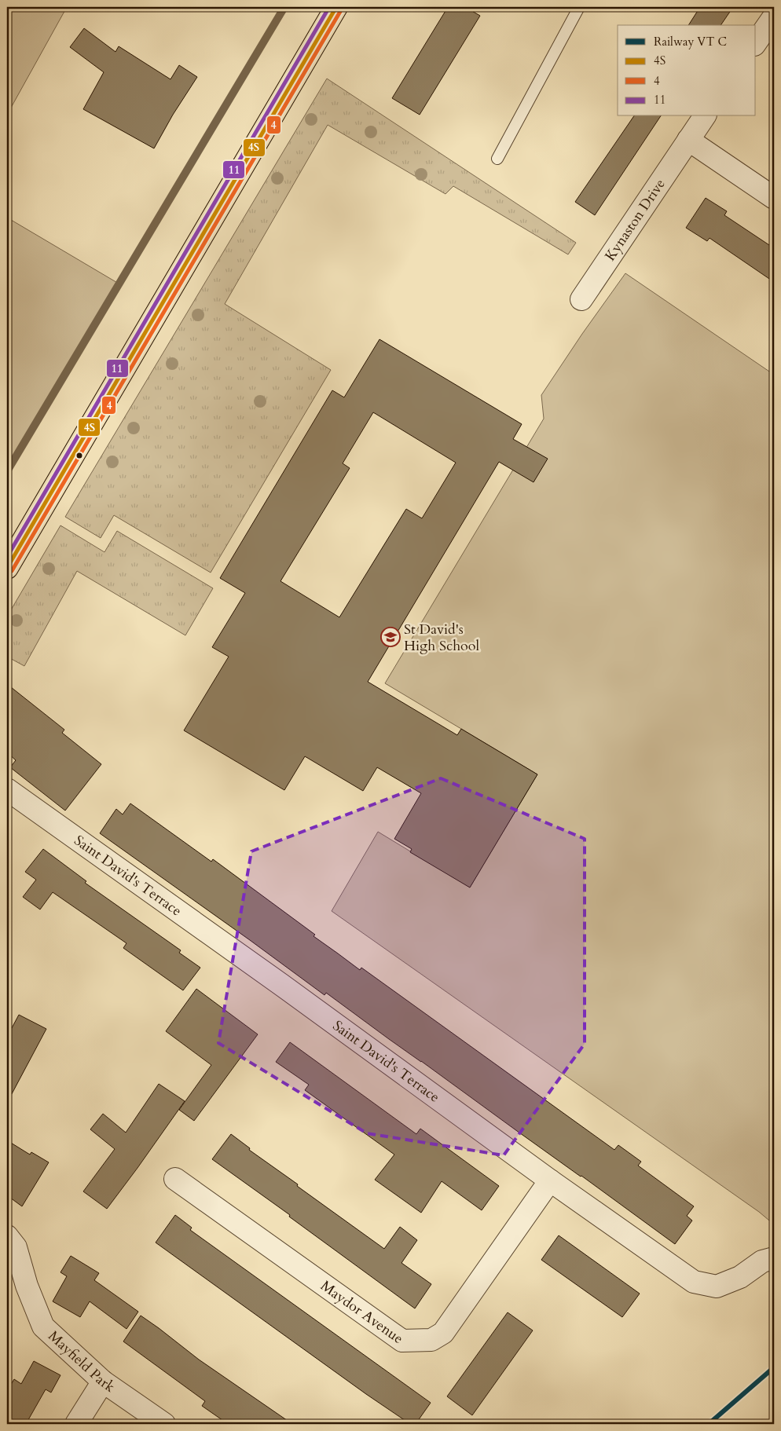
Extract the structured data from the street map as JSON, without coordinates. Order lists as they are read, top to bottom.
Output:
{
  "streets": {
    "street": [
      "Kynaston Drive",
      "Saint David's Terrace",
      "Maydor Avenue",
      "Mayfield Park"
    ]
  },
  "crossings": [
    ["Saint David's Terrace", "Maydor Avenue"]
  ],
  "places": {
    "school or university": ["St David's High School"]
  },
  "lines": ["transit line 4S", "transit line 11", "transit line 4"],
  "legend": [
    "Railway VT C",
    "4S",
    "4",
    "11"
  ]
}
